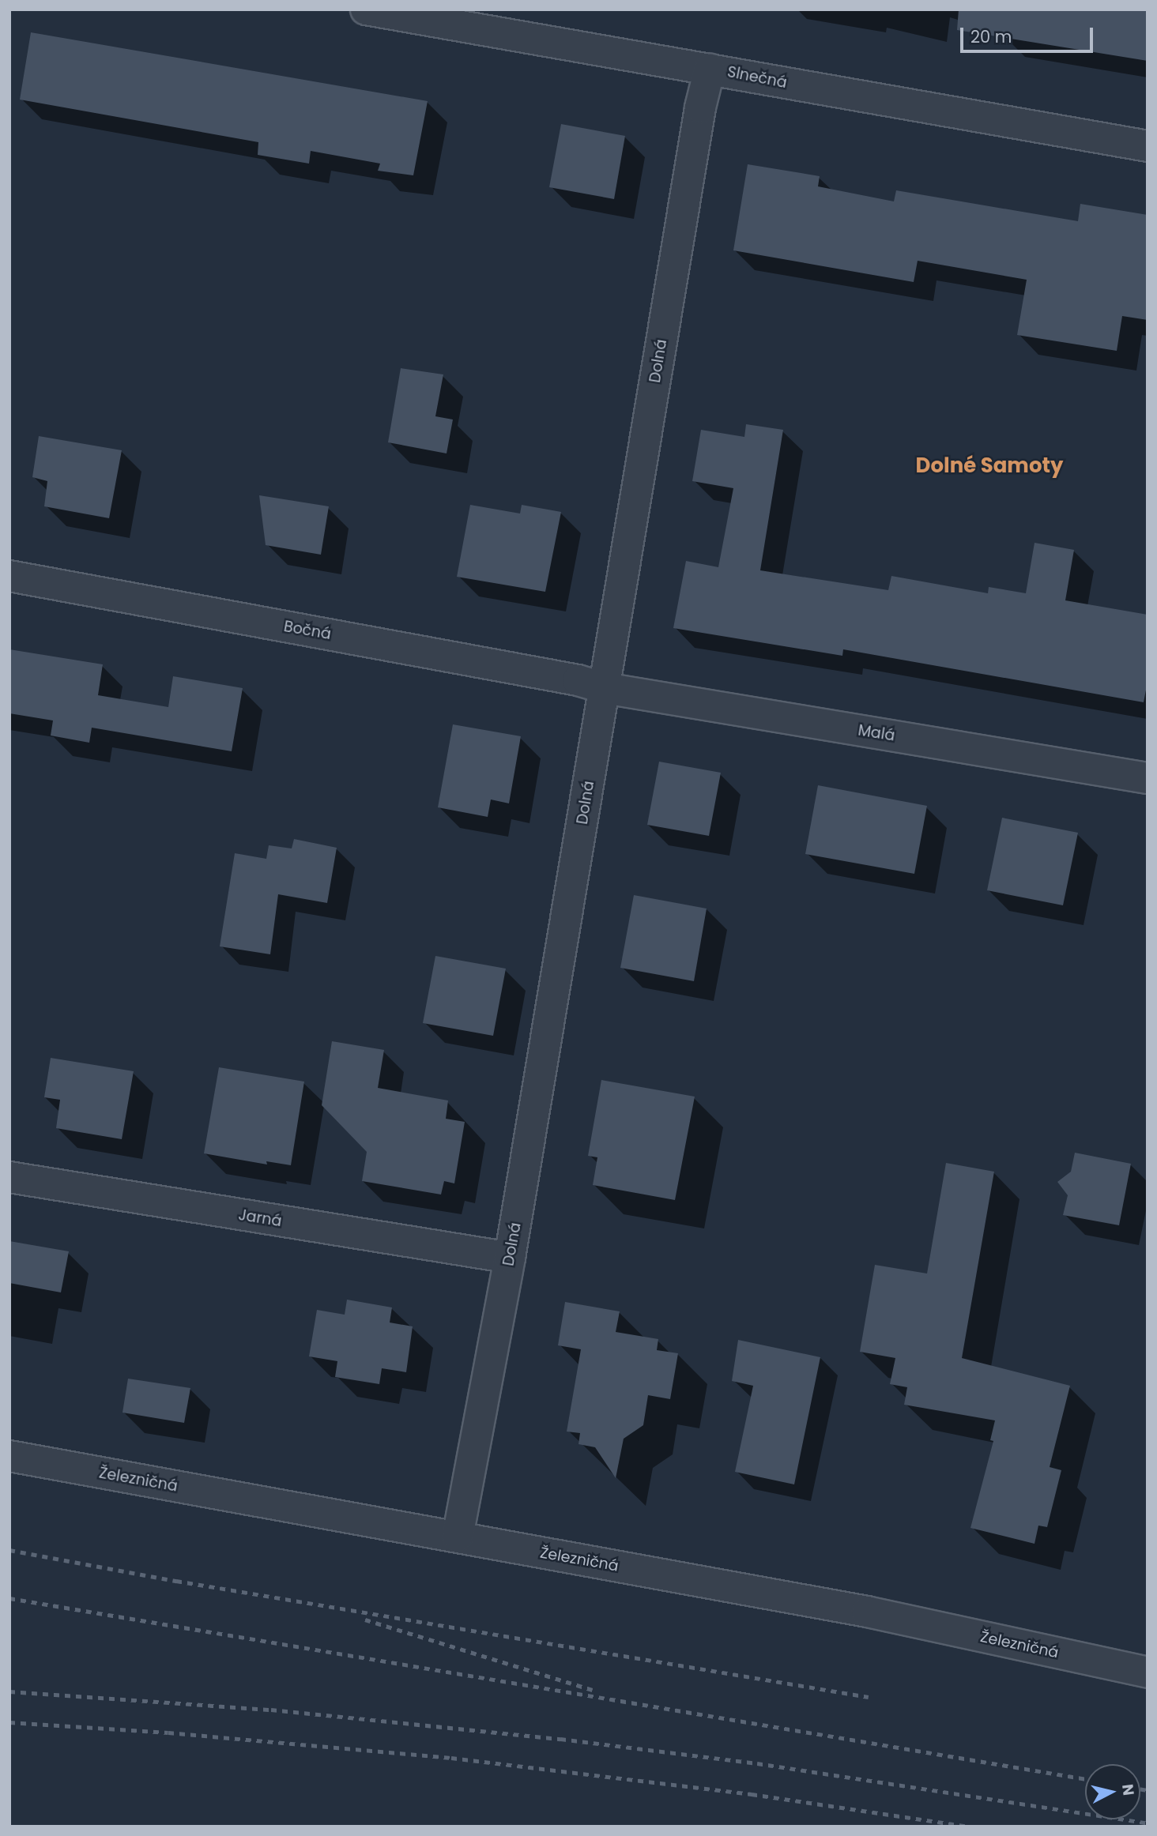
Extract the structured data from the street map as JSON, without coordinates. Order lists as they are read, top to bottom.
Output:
{
  "streets": {
    "street": [
      "Slnečná",
      "Dolná",
      "Bočná",
      "Malá",
      "Jarná",
      "Železničná"
    ]
  },
  "crossings": [
    ["Slnečná", "Dolná"],
    ["Dolná", "Bočná"],
    ["Dolná", "Malá"],
    ["Dolná", "Jarná"],
    ["Dolná", "Železničná"],
    ["Bočná", "Malá"]
  ],
  "districts": ["Dolné Samoty"],
  "scale_bar": "20 m",
  "north": "right"
}
